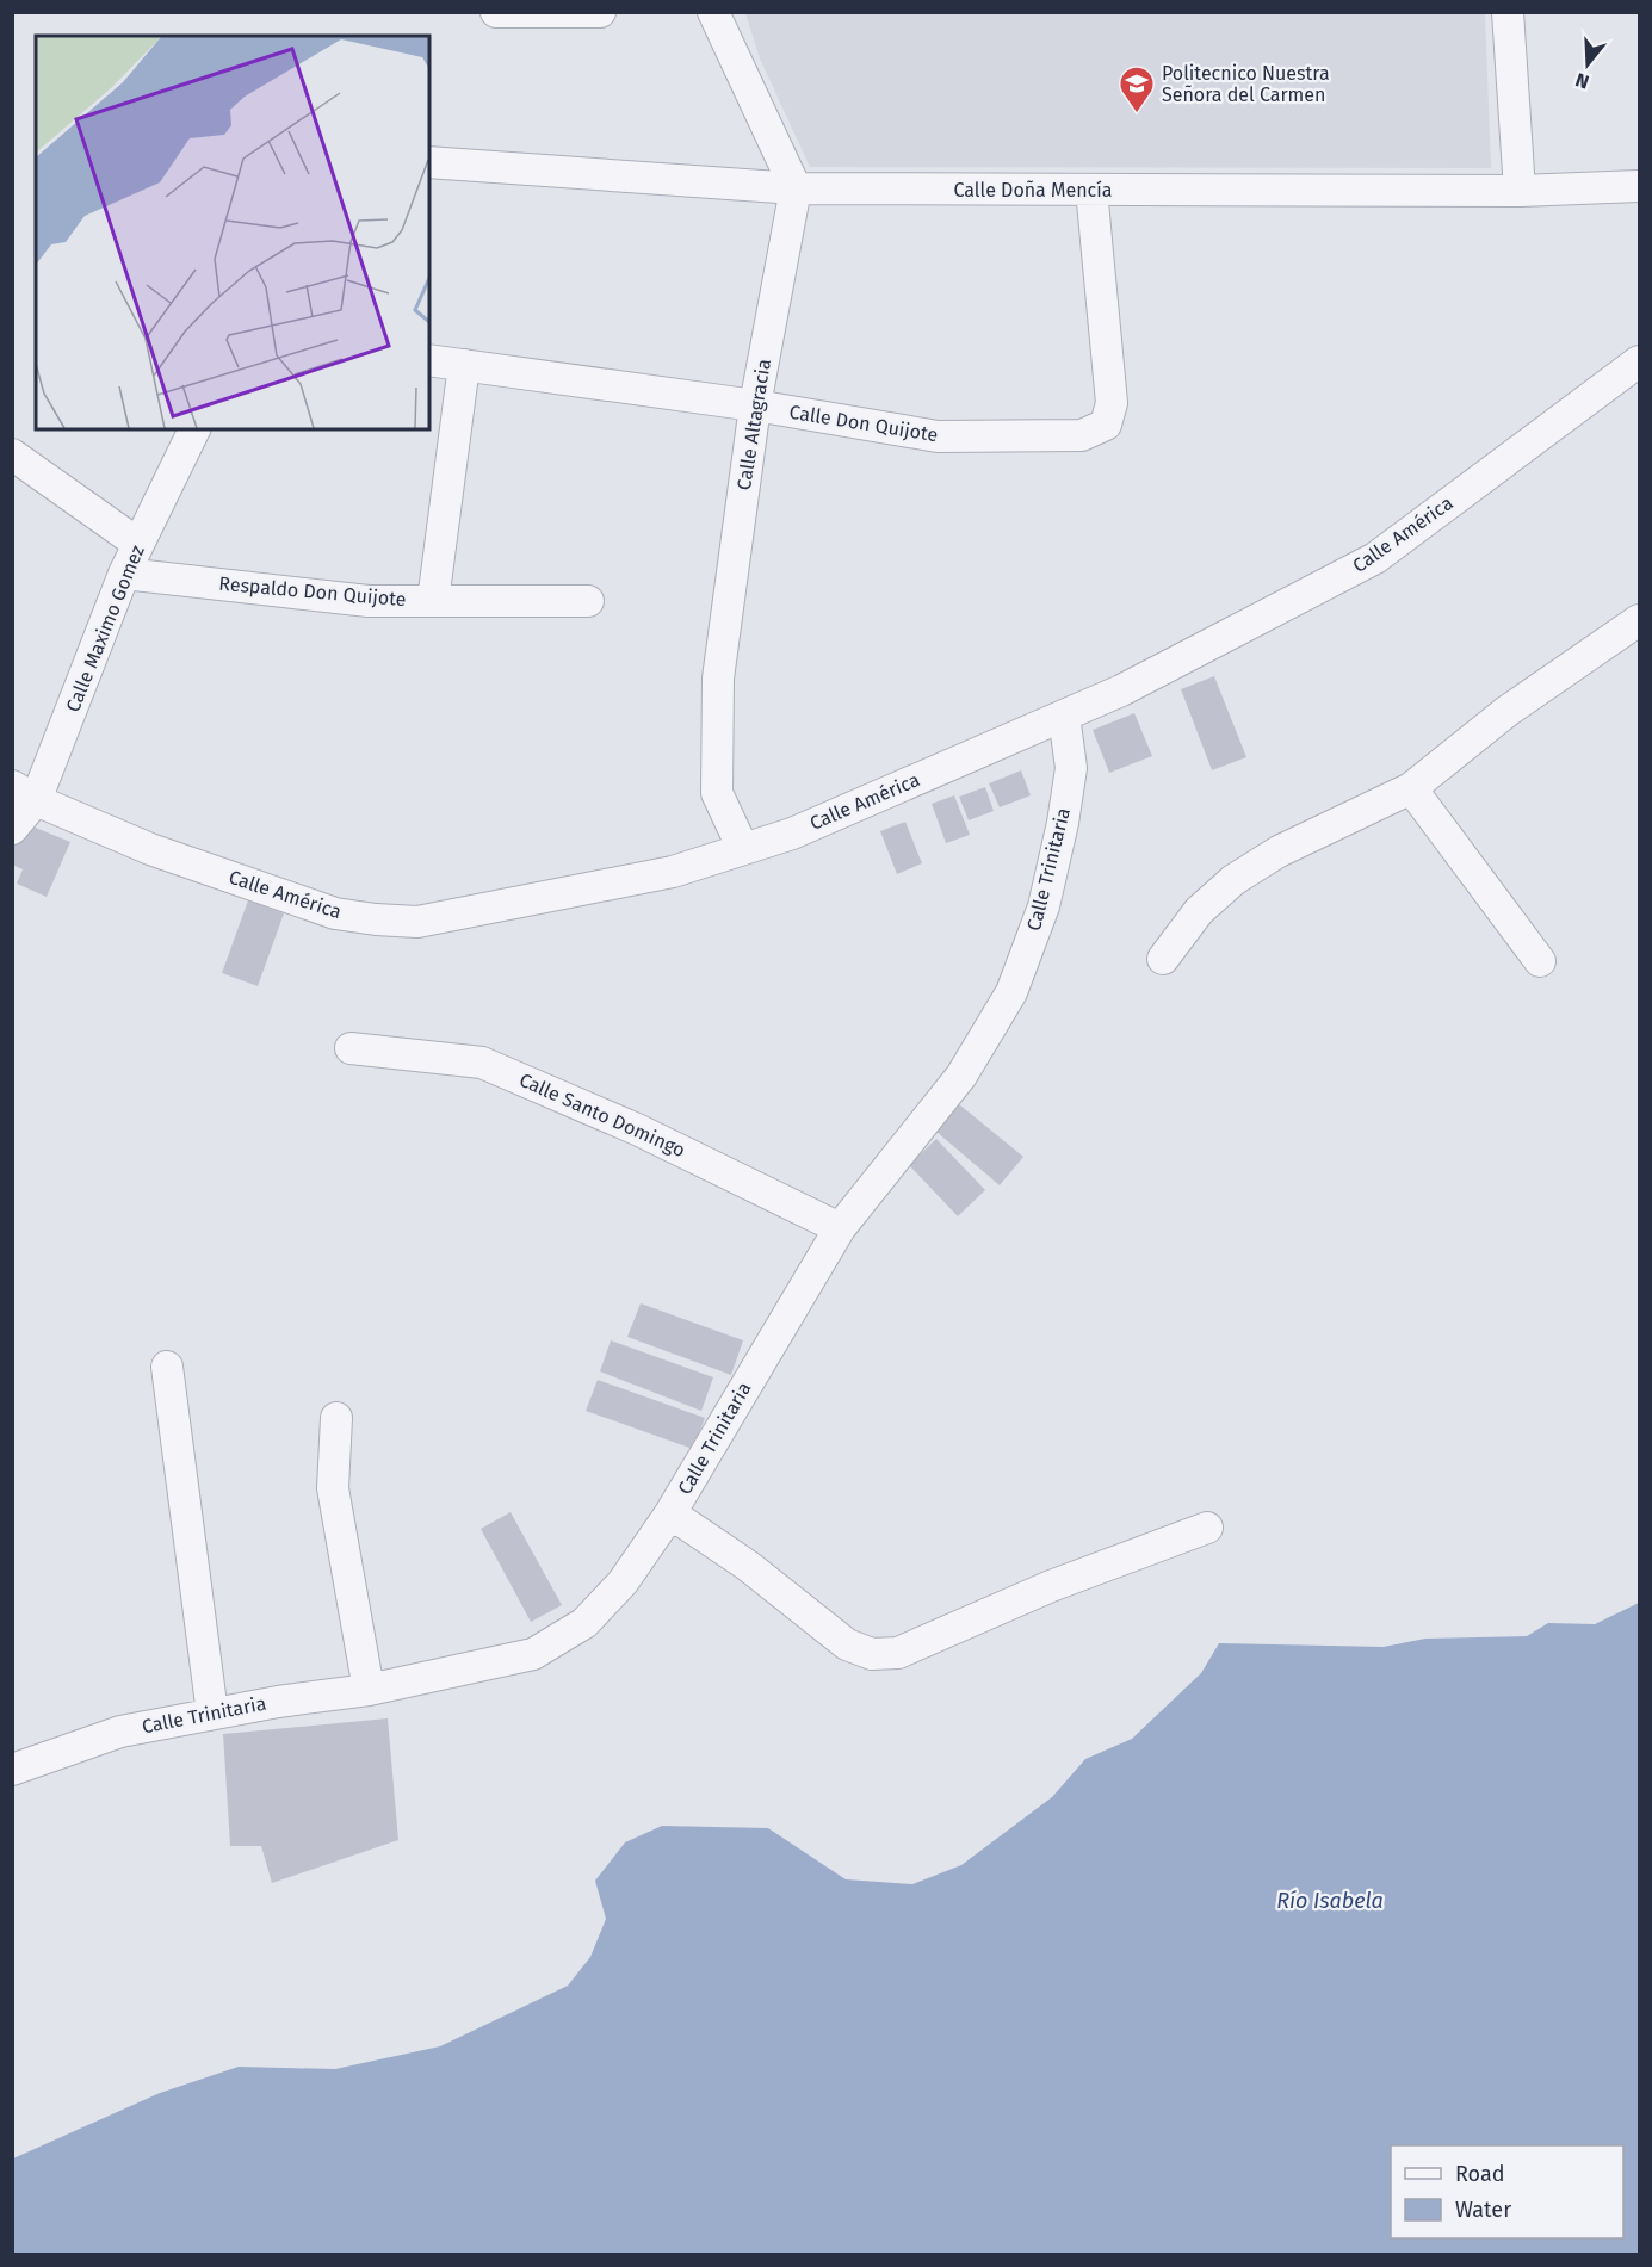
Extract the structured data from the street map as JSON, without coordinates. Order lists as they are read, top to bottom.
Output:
{
  "streets": {
    "street": [
      "Calle Doña Mencía",
      "Calle Don Quijote",
      "Calle Altagracia",
      "Calle América",
      "Respaldo Don Quijote",
      "Calle Maximo Gomez",
      "Calle Trinitaria",
      "Calle Santo Domingo"
    ]
  },
  "crossings": [
    ["Calle Doña Mencía", "Calle Don Quijote"],
    ["Calle Doña Mencía", "Calle Altagracia"],
    ["Calle Don Quijote", "Calle Altagracia"],
    ["Calle Altagracia", "Calle América"],
    ["Calle América", "Calle Maximo Gomez"],
    ["Calle América", "Calle Trinitaria"],
    ["Respaldo Don Quijote", "Calle Maximo Gomez"],
    ["Calle Trinitaria", "Calle Santo Domingo"]
  ],
  "water": ["Río Isabela"],
  "places": {
    "school or university": ["Politecnico Nuestra Señora del Carmen"]
  },
  "legend": ["Road", "Water"],
  "north": "bottom"
}
